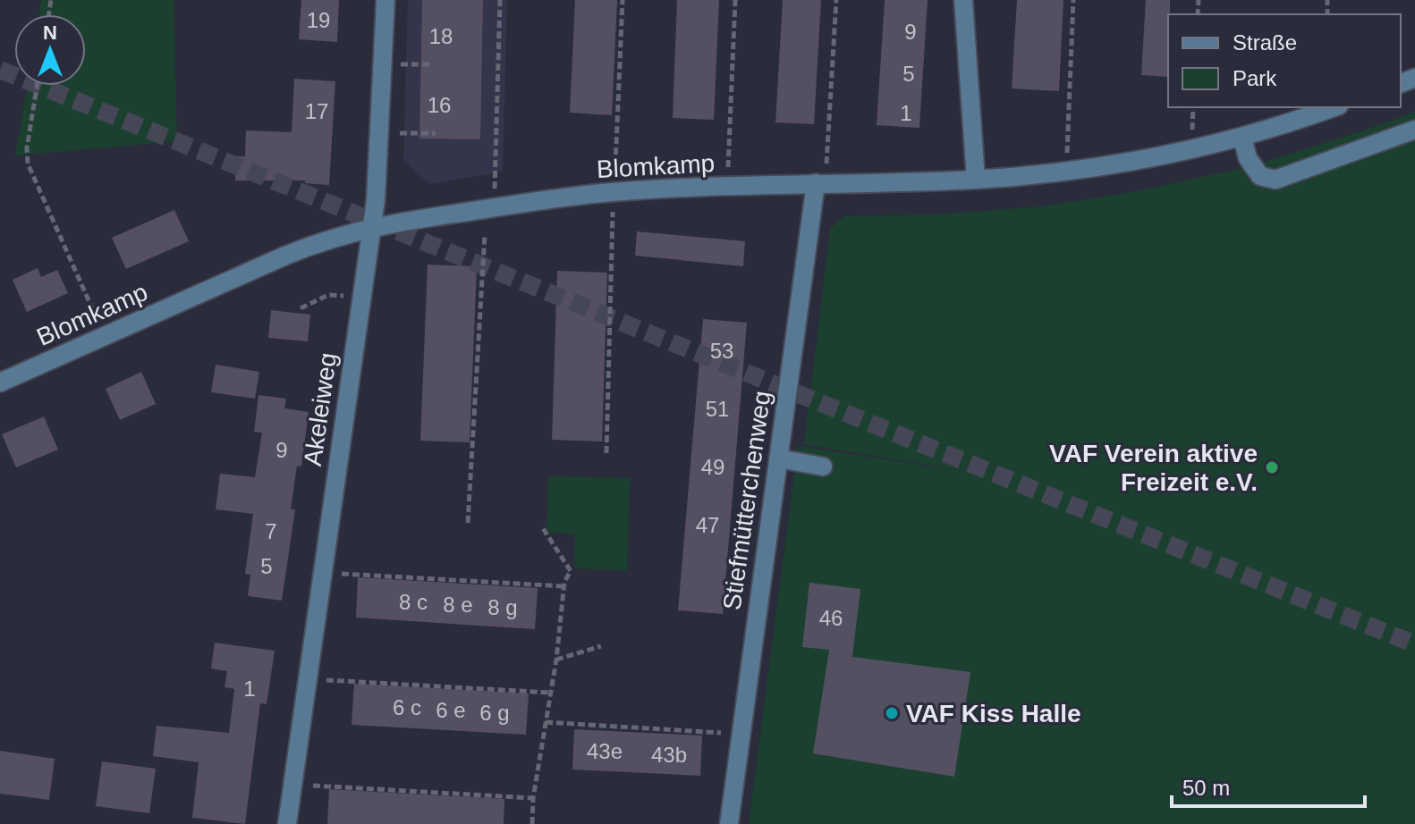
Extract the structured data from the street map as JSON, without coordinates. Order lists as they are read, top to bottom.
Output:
{
  "streets": {
    "street": ["Blomkamp", "Akeleiweg", "Stiefmütterchenweg"]
  },
  "crossings": [
    ["Blomkamp", "Akeleiweg"],
    ["Blomkamp", "Stiefmütterchenweg"]
  ],
  "places": ["VAF Verein aktive Freizeit e.V.", "VAF Kiss Halle"],
  "house_numbers": [
    "19",
    "9",
    "18",
    "5",
    "16",
    "17",
    "1",
    "53",
    "51",
    "9",
    "49",
    "47",
    "7",
    "5",
    "8 c",
    "8 e",
    "8 g",
    "46",
    "1",
    "6 c",
    "6 e",
    "6 g",
    "43e",
    "43b"
  ],
  "legend": ["Straße", "Park"],
  "scale_bar": "50 m",
  "north": "top"
}
